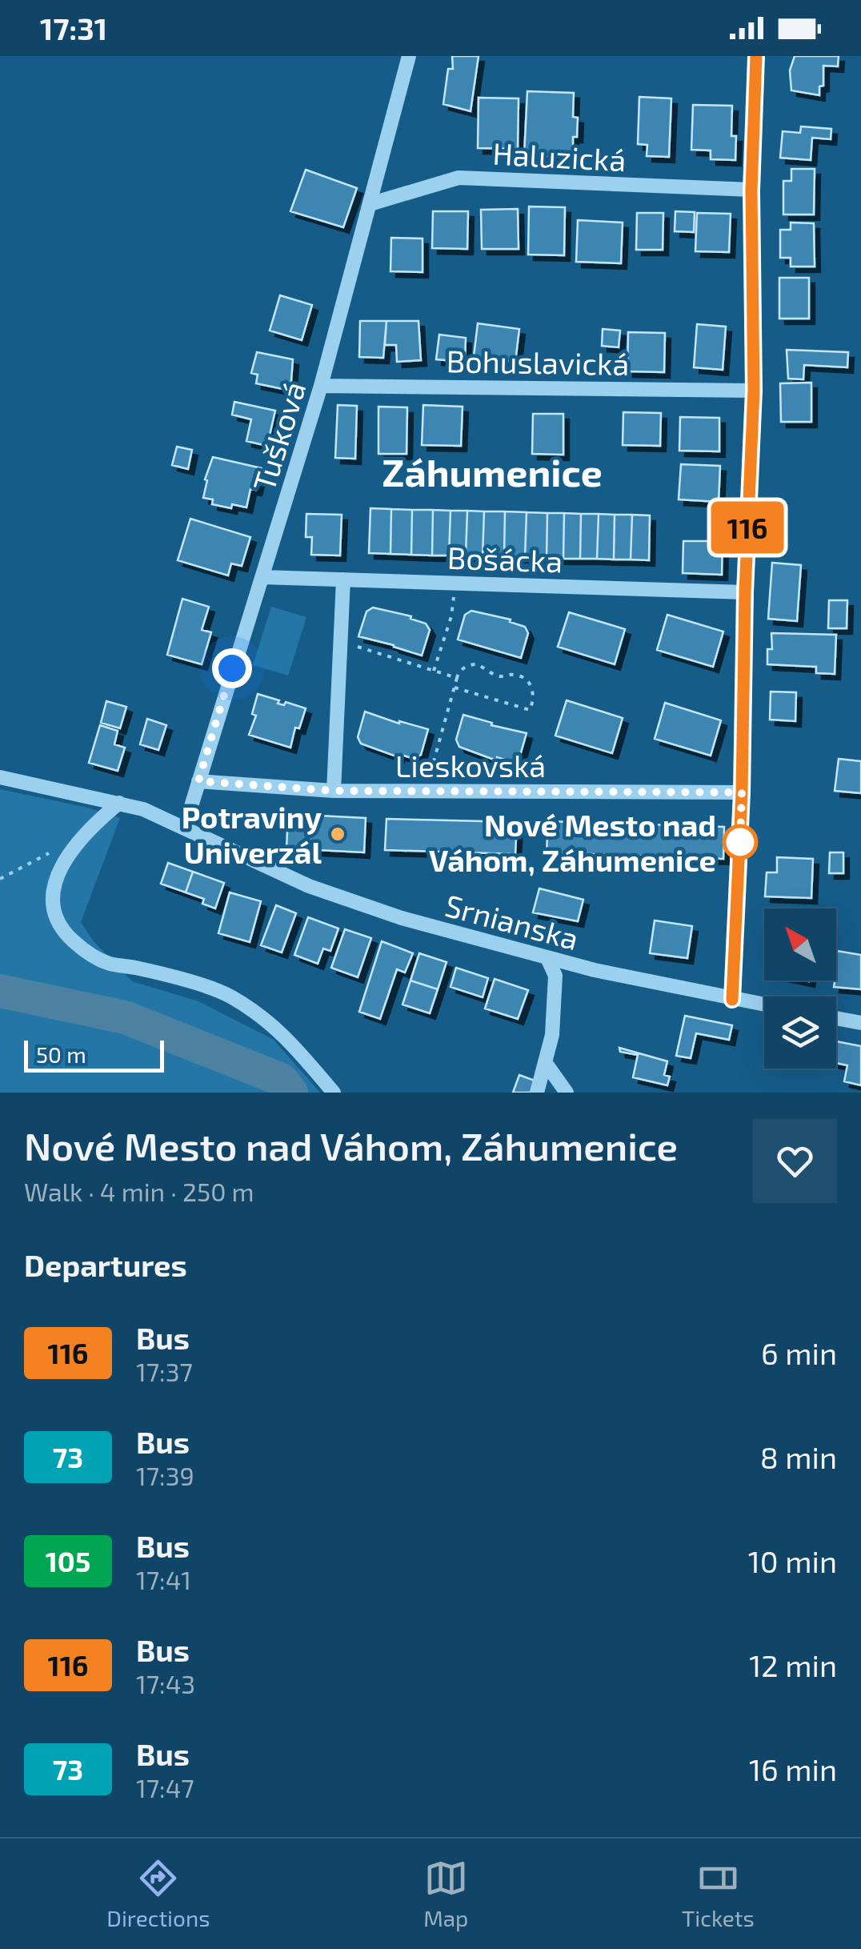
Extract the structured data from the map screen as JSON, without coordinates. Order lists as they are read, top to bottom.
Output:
{
  "streets": {
    "street": [
      "Haluzická",
      "Bohuslavická",
      "Tušková",
      "Bošácka",
      "Lieskovská",
      "Srnianska"
    ]
  },
  "crossings": [
    ["Haluzická", "Tušková"],
    ["Bohuslavická", "Tušková"],
    ["Tušková", "Bošácka"],
    ["Tušková", "Lieskovská"],
    ["Tušková", "Srnianska"]
  ],
  "districts": ["Záhumenice"],
  "places": ["Potraviny Univerzál", "Nové Mesto nad Váhom, Záhumenice"],
  "lines": ["bus line 116"],
  "scale_bar": "50 m",
  "north": "top left",
  "page": {
    "status": "17:31",
    "on_map": "116",
    "scale": "50 m",
    "heading": [
      ["Nové Mesto nad Váhom, Záhumenice", "Walk · 4 min · 250 m"],
      "Departures"
    ],
    "list": [
      {
        "mark": "116",
        "name": "Bus",
        "note": "17:37",
        "value": "6 min"
      },
      {
        "mark": "73",
        "name": "Bus",
        "note": "17:39",
        "value": "8 min"
      },
      {
        "mark": "105",
        "name": "Bus",
        "note": "17:41",
        "value": "10 min"
      },
      {
        "mark": "116",
        "name": "Bus",
        "note": "17:43",
        "value": "12 min"
      },
      {
        "mark": "73",
        "name": "Bus",
        "note": "17:47",
        "value": "16 min"
      }
    ],
    "tabs": ["Directions", "Map", "Tickets"]
  }
}
